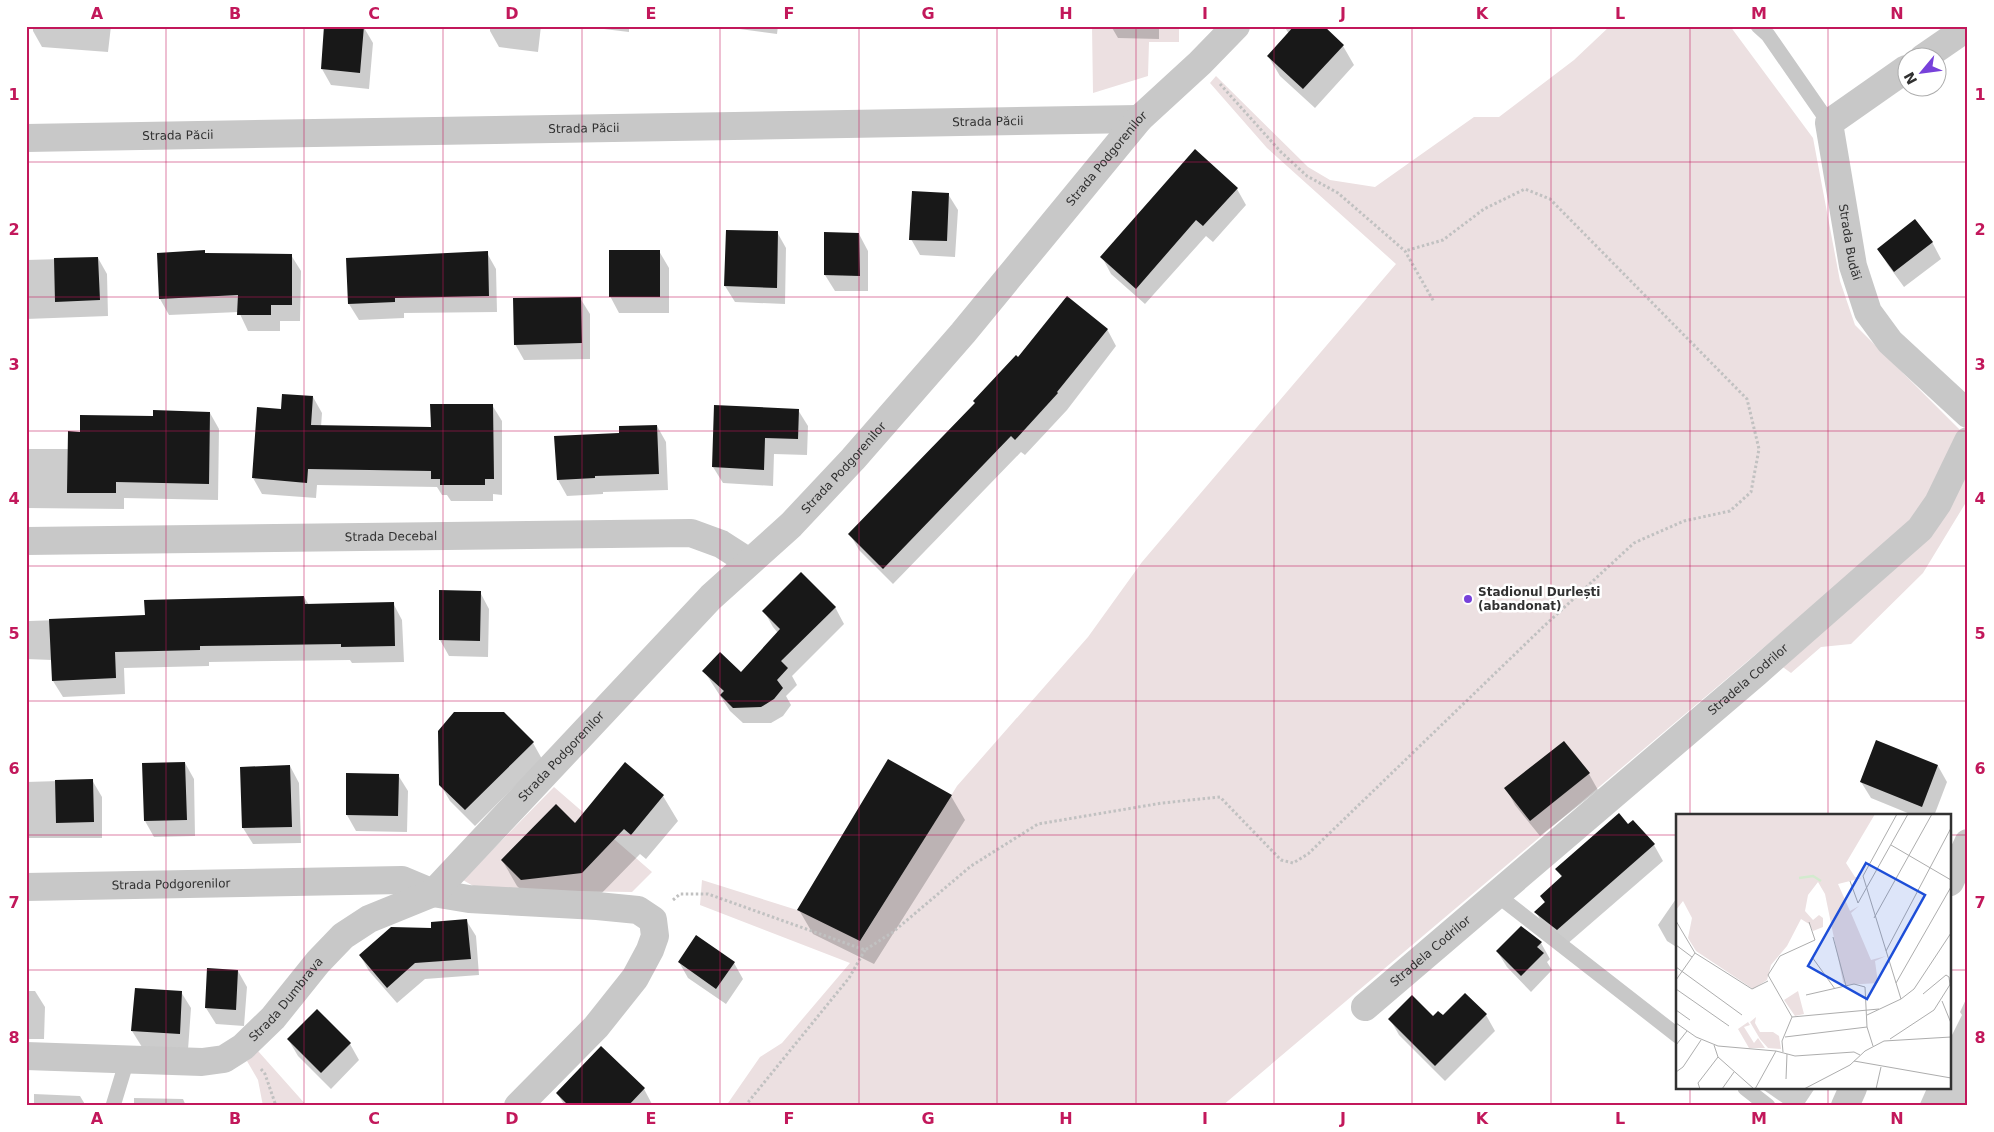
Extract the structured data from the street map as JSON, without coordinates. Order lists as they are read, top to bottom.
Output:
{
  "streets": {
    "street": [
      "Strada Păcii",
      "Strada Podgorenilor",
      "Strada Budăi",
      "Strada Decebal",
      "Stradela Codrilor",
      "Strada Dumbrava"
    ]
  },
  "crossings": [
    ["Strada Păcii", "Strada Podgorenilor"],
    ["Strada Podgorenilor", "Strada Decebal"],
    ["Strada Podgorenilor", "Strada Dumbrava"]
  ],
  "places": ["Stadionul Durlești (abandonat)"],
  "north": "bottom left",
  "grid": {
    "columns": [
      "A",
      "B",
      "C",
      "D",
      "E",
      "F",
      "G",
      "H",
      "I",
      "J",
      "K",
      "L",
      "M",
      "N"
    ],
    "rows": [
      "1",
      "2",
      "3",
      "4",
      "5",
      "6",
      "7",
      "8"
    ]
  }
}
